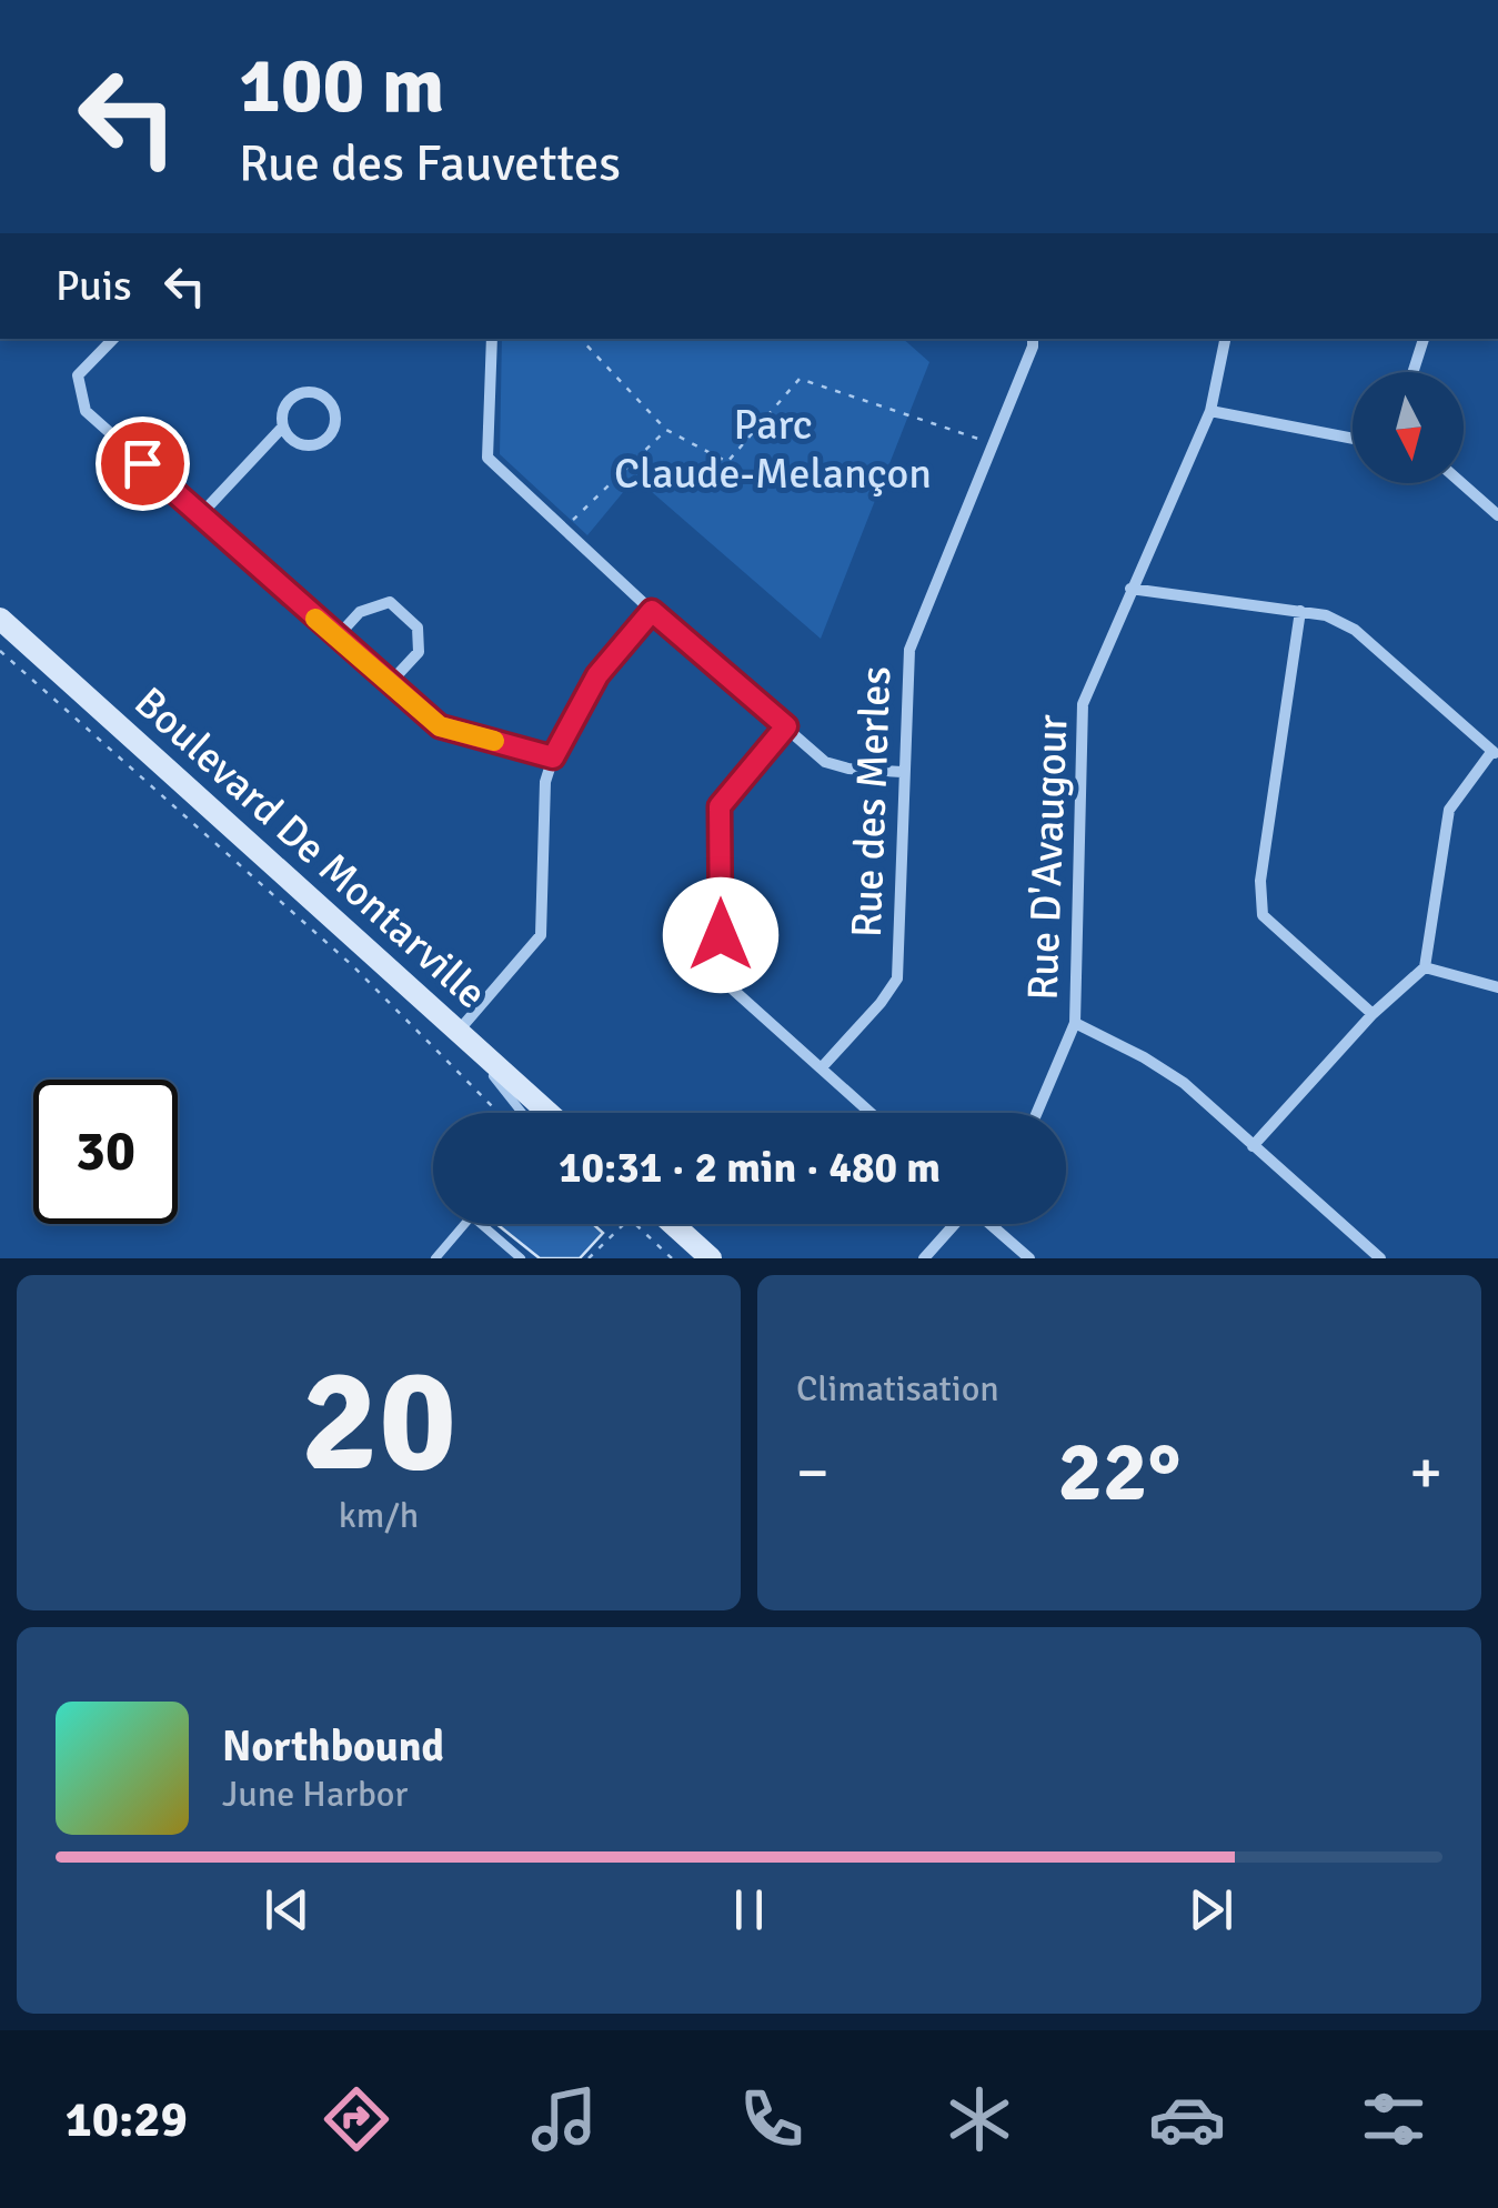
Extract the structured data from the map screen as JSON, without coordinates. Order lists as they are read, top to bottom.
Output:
{
  "streets": {
    "street": ["Rue des Merles", "Boulevard De Montarville", "Rue D'Avaugour"]
  },
  "parks": ["Parc Claude-Melançon"],
  "north": "bottom",
  "page": {
    "turn": ["100 m", "Rue des Fauvettes"],
    "then": "Puis",
    "limit": "30",
    "trip": "10:31 · 2 min · 480 m",
    "tile": [
      ["20", "km/h"],
      "Climatisation"
    ],
    "heat": ["−", "22°", "+"],
    "song": ["Northbound", "June Harbor"],
    "tabs": "10:29"
  }
}
